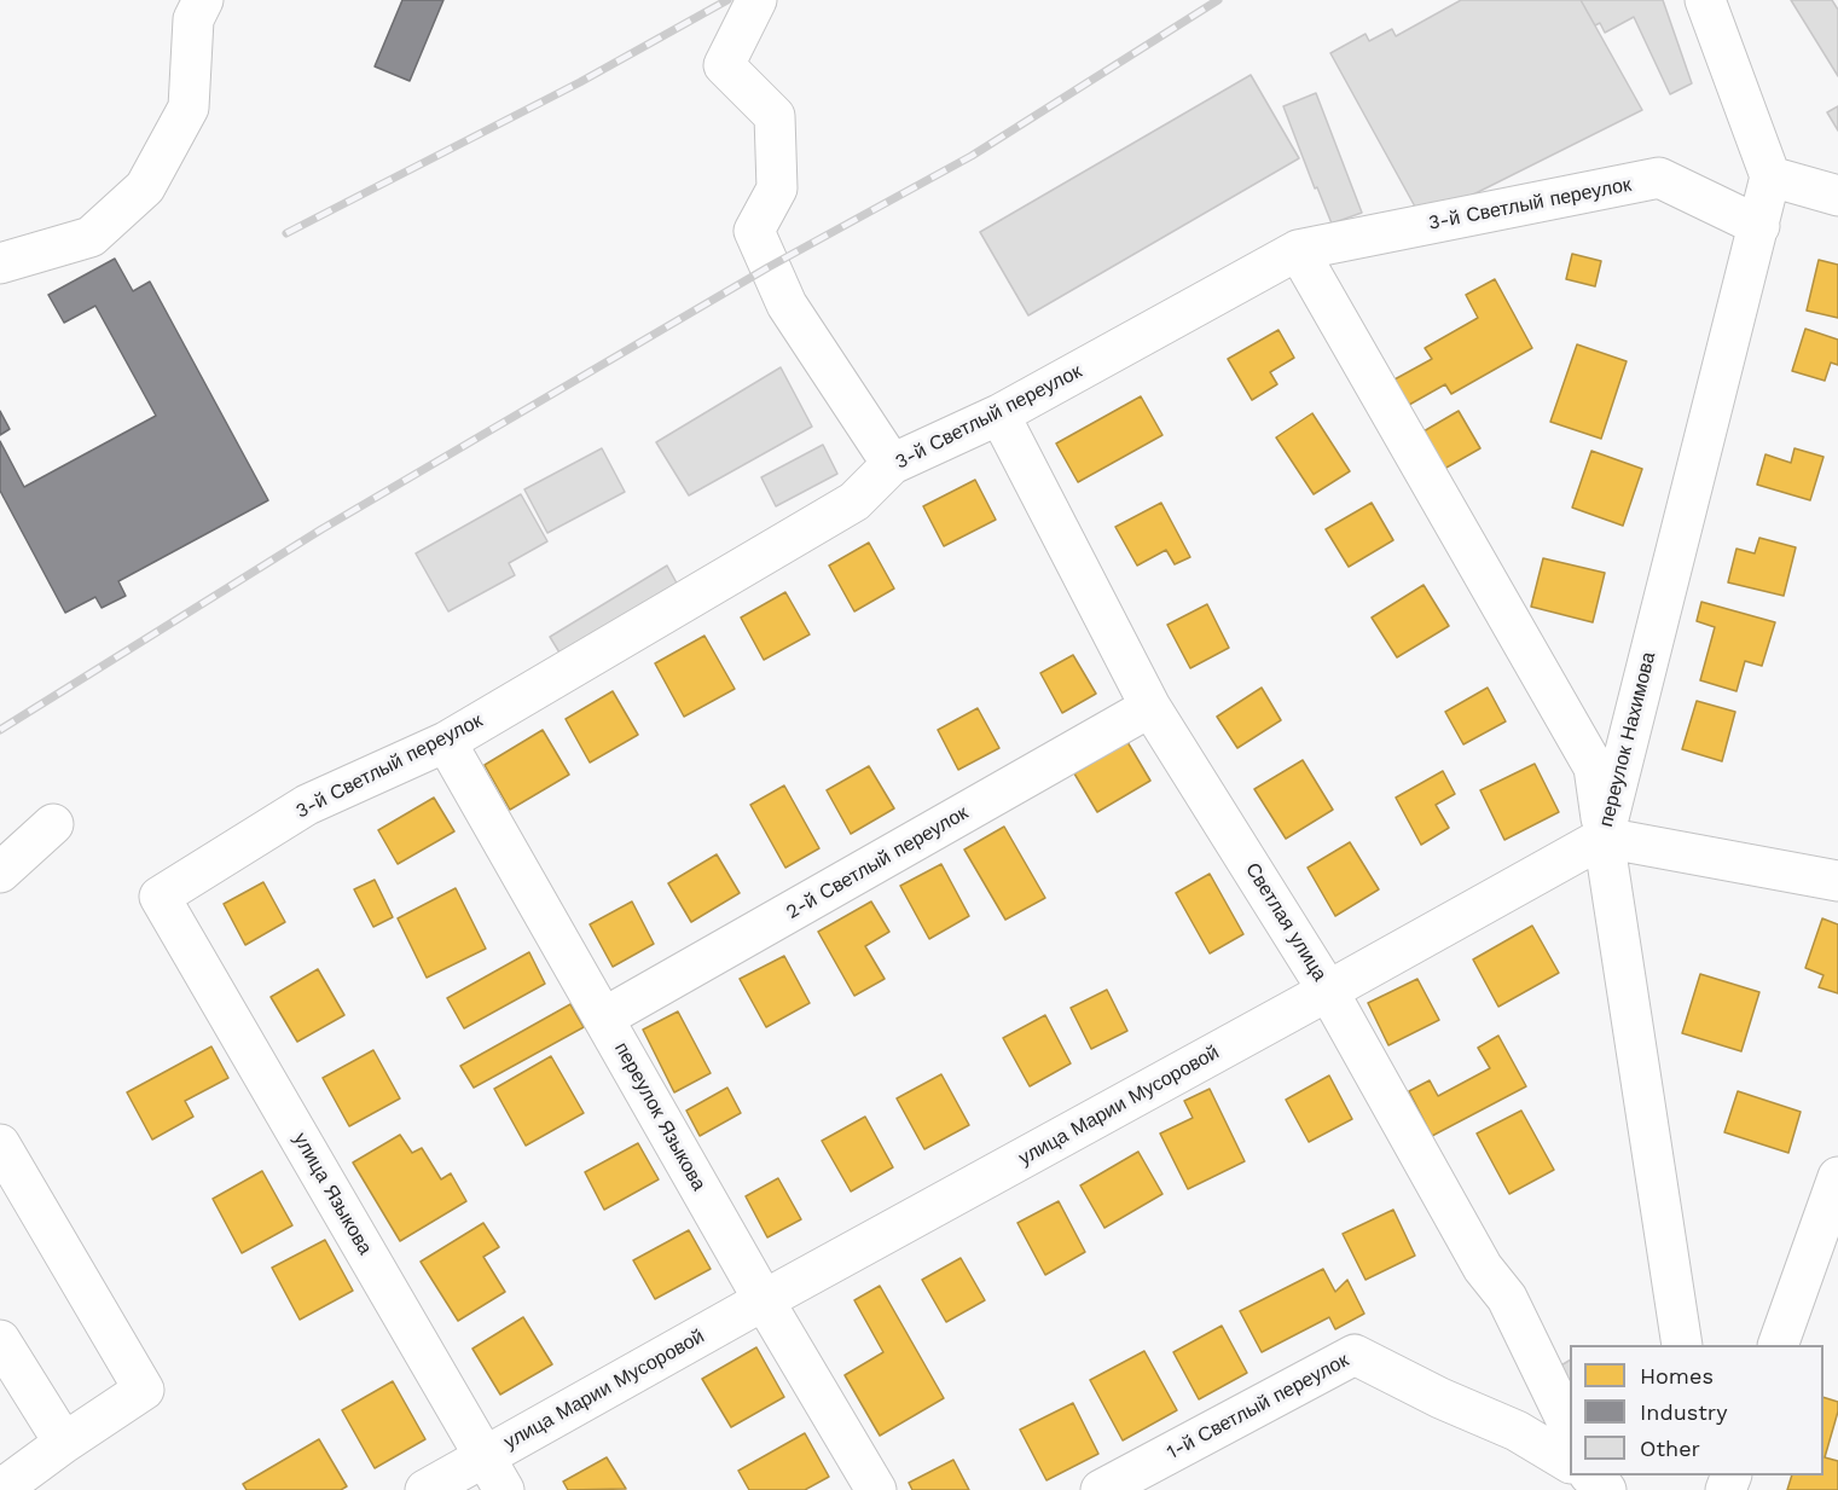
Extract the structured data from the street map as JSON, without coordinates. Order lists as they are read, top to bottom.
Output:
{
  "streets": {
    "street": [
      "3-й Светлый переулок",
      "переулок Нахимова",
      "2-й Светлый переулок",
      "Светлая улица",
      "улица Марии Мусоровой",
      "переулок Языкова",
      "улица Языкова",
      "1-й Светлый переулок"
    ]
  },
  "crossings": [
    ["3-й Светлый переулок", "переулок Нахимова"],
    ["3-й Светлый переулок", "Светлая улица"],
    ["3-й Светлый переулок", "переулок Языкова"],
    ["3-й Светлый переулок", "улица Языкова"],
    ["переулок Нахимова", "улица Марии Мусоровой"],
    ["2-й Светлый переулок", "Светлая улица"],
    ["2-й Светлый переулок", "переулок Языкова"],
    ["Светлая улица", "улица Марии Мусоровой"],
    ["улица Марии Мусоровой", "переулок Языкова"],
    ["улица Марии Мусоровой", "улица Языкова"]
  ],
  "legend": ["Homes", "Industry", "Other"]
}
